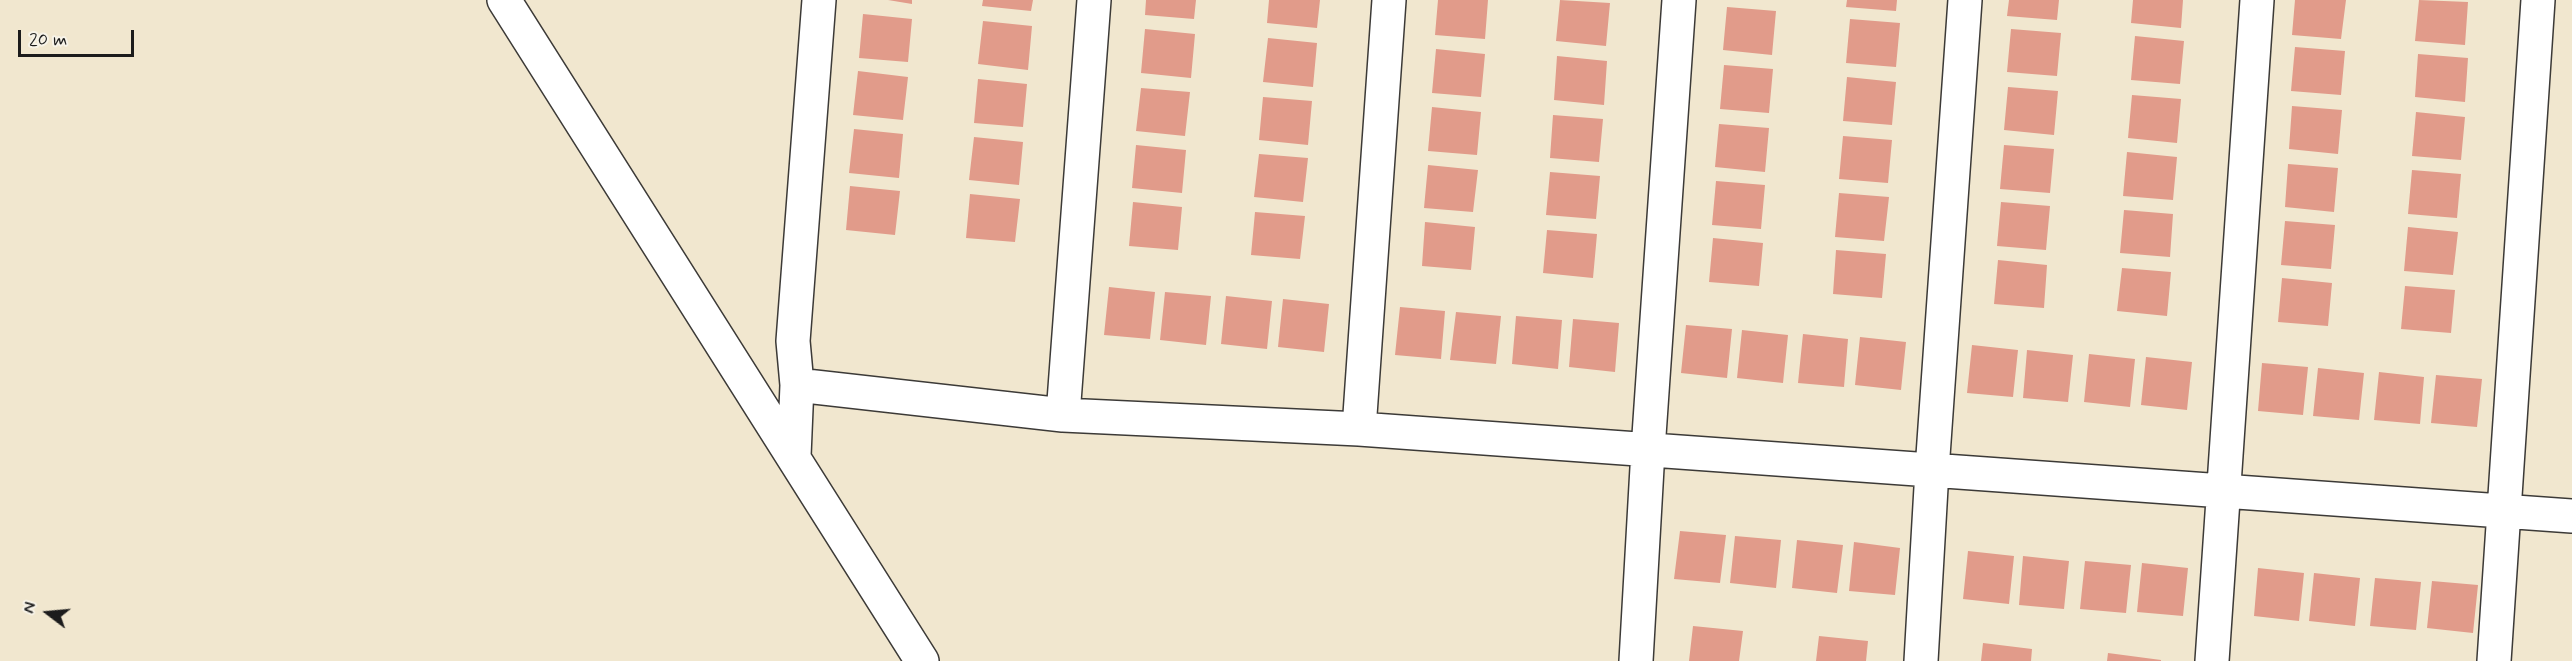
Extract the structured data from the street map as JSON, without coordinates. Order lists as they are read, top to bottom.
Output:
{
  "scale_bar": "20 m",
  "north": "left"
}
